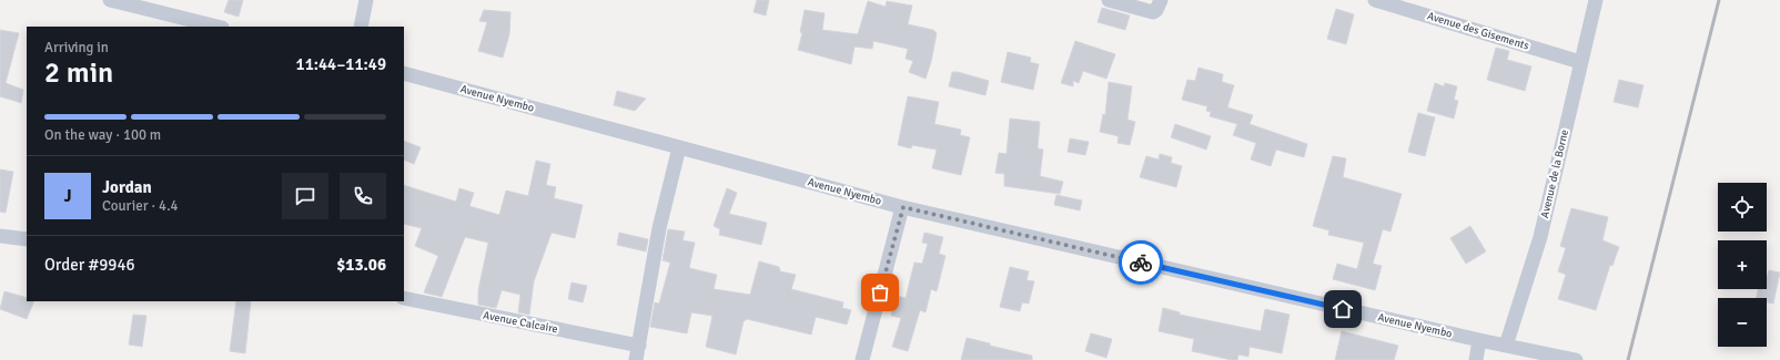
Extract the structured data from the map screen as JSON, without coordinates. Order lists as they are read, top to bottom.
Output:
{
  "streets": {
    "street": [
      "Avenue des Gisements",
      "Avenue Nyembo",
      "Avenue de la Borne",
      "Avenue Calcaire"
    ]
  },
  "crossings": [
    ["Avenue des Gisements", "Avenue de la Borne"],
    ["Avenue Nyembo", "Avenue de la Borne"]
  ],
  "page": {
    "heading": ["2 min", "Arriving in", "11:44–11:49"],
    "panel": [
      "Jordan",
      "Courier · 4.4",
      "Order #9946",
      "$13.06"
    ],
    "bar": "On the way · 100 m",
    "round": "J",
    "map_buttons": ["+", "−"]
  }
}
